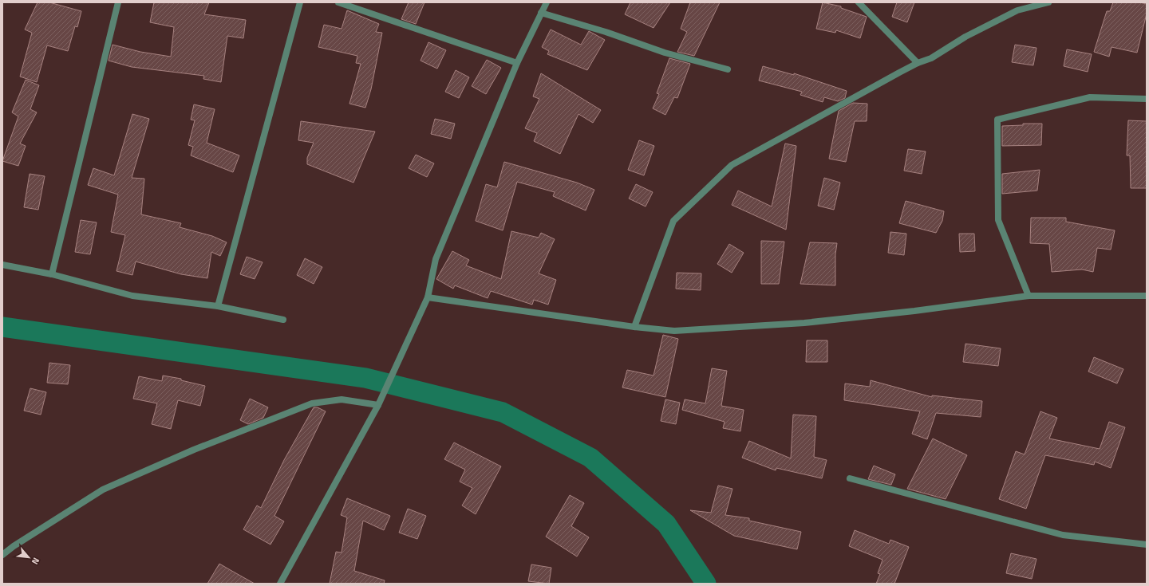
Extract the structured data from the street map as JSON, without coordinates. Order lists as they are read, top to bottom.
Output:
{
  "north": "bottom right"
}
